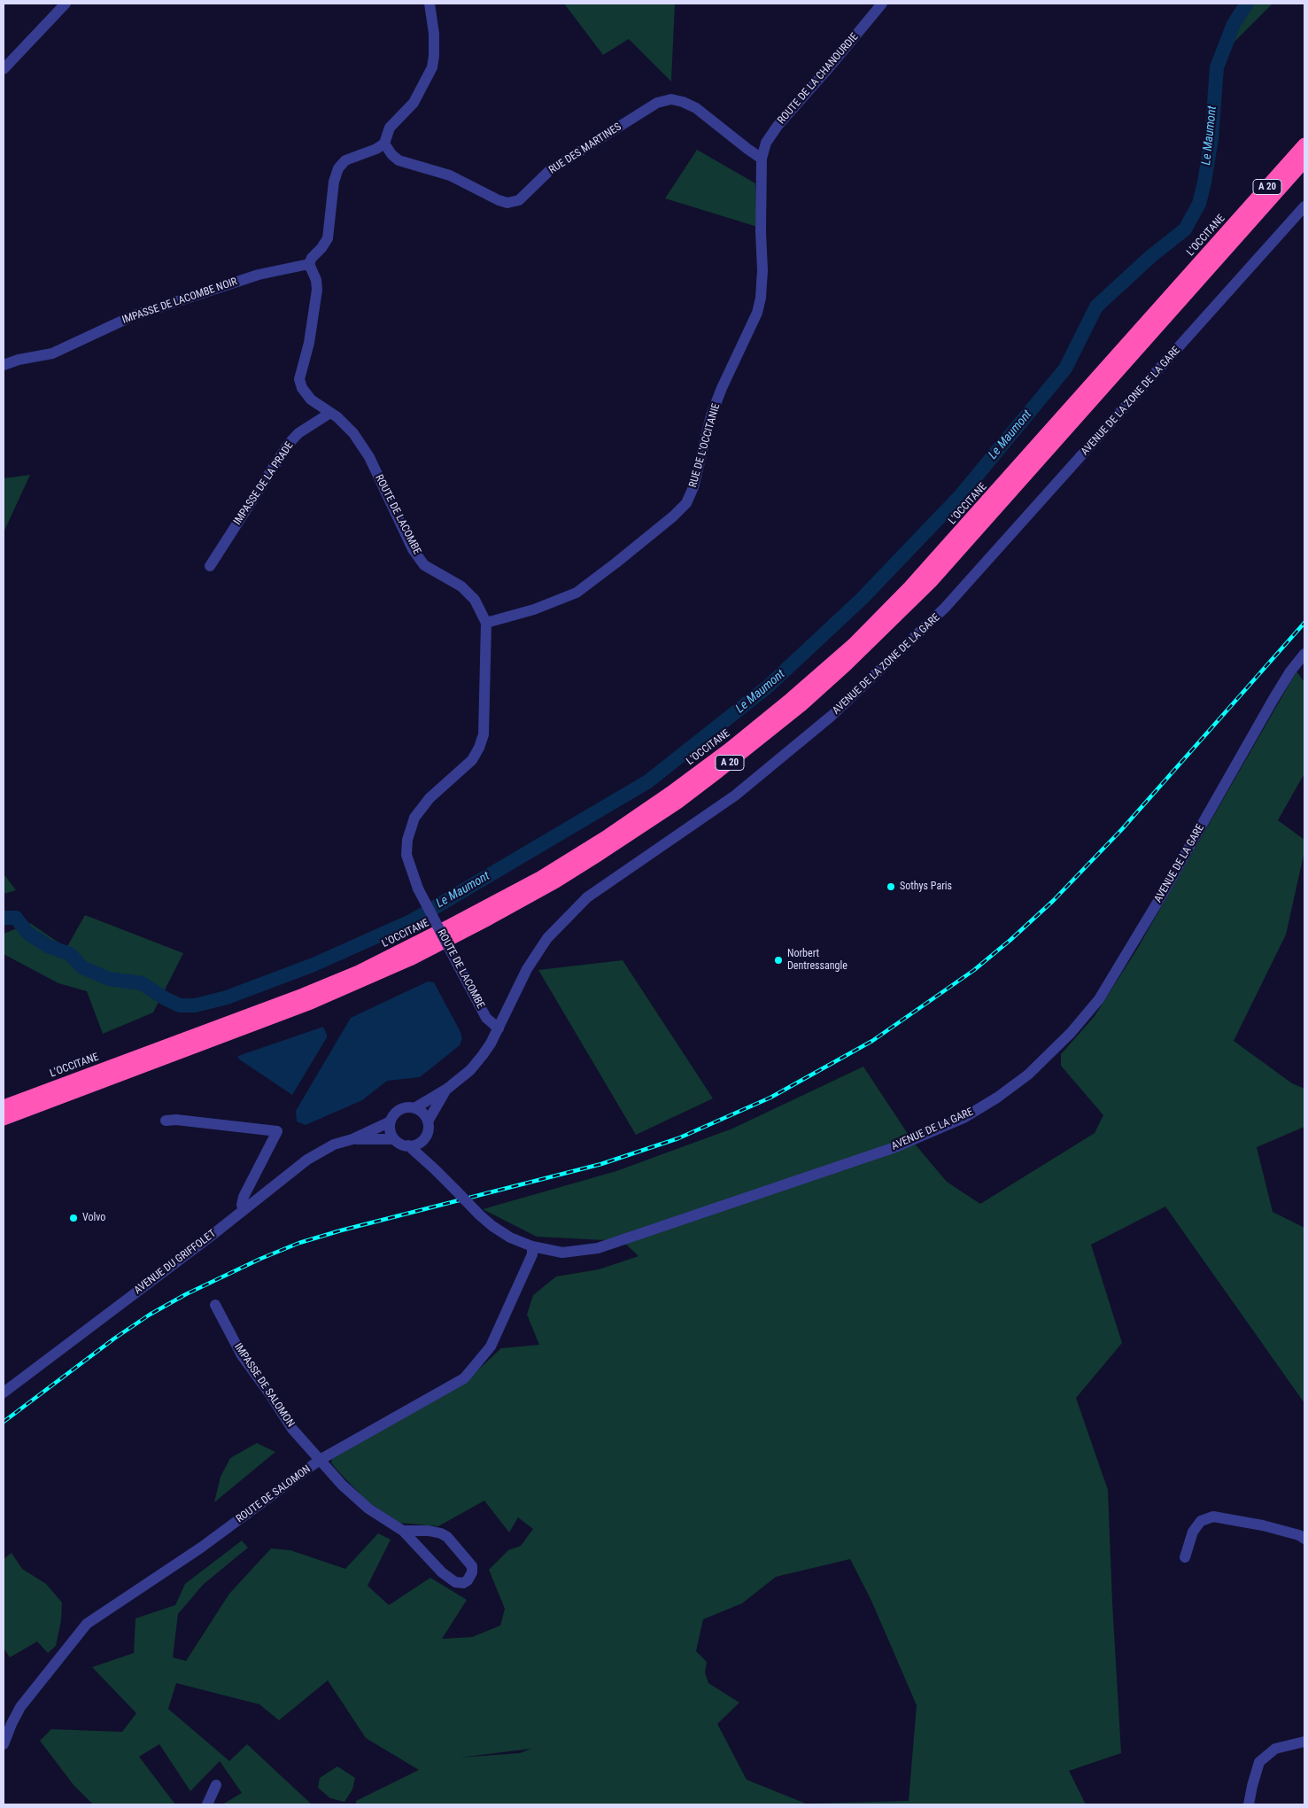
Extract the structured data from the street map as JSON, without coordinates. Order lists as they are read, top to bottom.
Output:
{
  "streets": {
    "highway": ["A 20", "L'OCCITANE"],
    "street": [
      "ROUTE DE LA CHANOURDIE",
      "RUE DES MARTINES",
      "IMPASSE DE LACOMBE NOIR",
      "AVENUE DE LA ZONE DE LA GARE",
      "RUE DE L'OCCITANIE",
      "IMPASSE DE LA PRADE",
      "ROUTE DE LACOMBE",
      "AVENUE DE LA GARE",
      "AVENUE DU GRIFFOLET",
      "IMPASSE DE SALOMON",
      "ROUTE DE SALOMON"
    ]
  },
  "crossings": [
    ["ROUTE DE LA CHANOURDIE", "RUE DES MARTINES"],
    ["ROUTE DE LA CHANOURDIE", "RUE DE L'OCCITANIE"],
    ["RUE DES MARTINES", "RUE DE L'OCCITANIE"],
    ["IMPASSE DE LACOMBE NOIR", "ROUTE DE LACOMBE"],
    ["AVENUE DE LA ZONE DE LA GARE", "ROUTE DE LACOMBE"],
    ["AVENUE DE LA ZONE DE LA GARE", "AVENUE DE LA GARE"],
    ["RUE DE L'OCCITANIE", "ROUTE DE LACOMBE"],
    ["IMPASSE DE LA PRADE", "ROUTE DE LACOMBE"],
    ["AVENUE DE LA GARE", "ROUTE DE SALOMON"],
    ["IMPASSE DE SALOMON", "ROUTE DE SALOMON"]
  ],
  "water": ["Le Maumont"],
  "places": ["Sothys Paris", "Norbert Dentressangle", "Volvo"]
}
